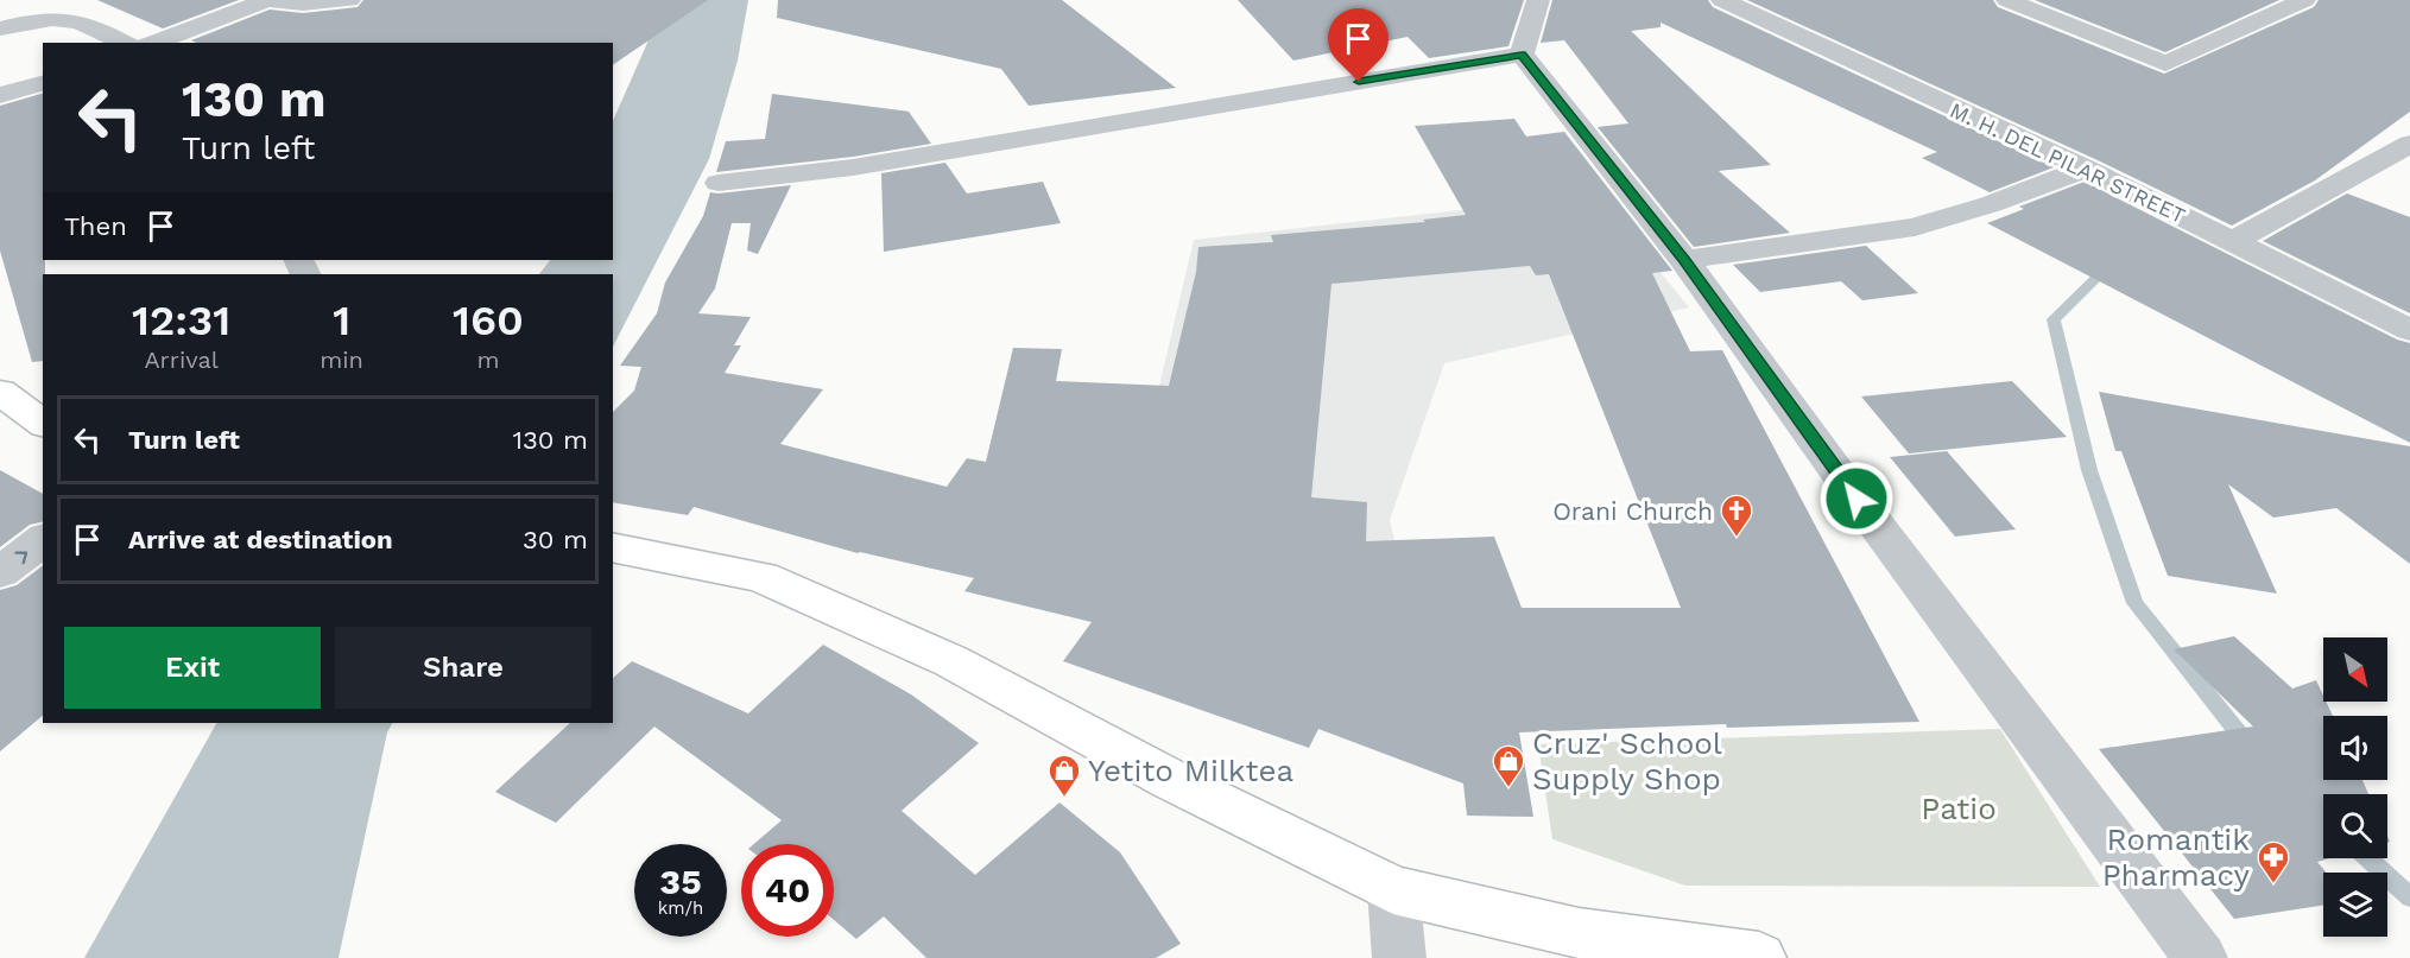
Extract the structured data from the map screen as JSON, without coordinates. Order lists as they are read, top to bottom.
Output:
{
  "streets": {
    "street": ["M. H. DEL PILAR STREET"]
  },
  "parks": ["Patio"],
  "places": {
    "church": ["Orani Church"],
    "shop": ["Cruz' School Supply Shop", "Yetito Milktea"],
    "pharmacy": ["Romantik Pharmacy"]
  },
  "north": "bottom right",
  "page": {
    "turn": ["130 m", "Turn left"],
    "then": "Then",
    "eta": [
      "12:31",
      "Arrival",
      "1",
      "min",
      "160",
      "m"
    ],
    "list": [
      {
        "name": "Turn left",
        "value": "130 m"
      },
      {
        "name": "Arrive at destination",
        "value": "30 m"
      }
    ],
    "buttons": ["Exit", "Share"],
    "speed": "35 km/h",
    "limit": "40"
  }
}
